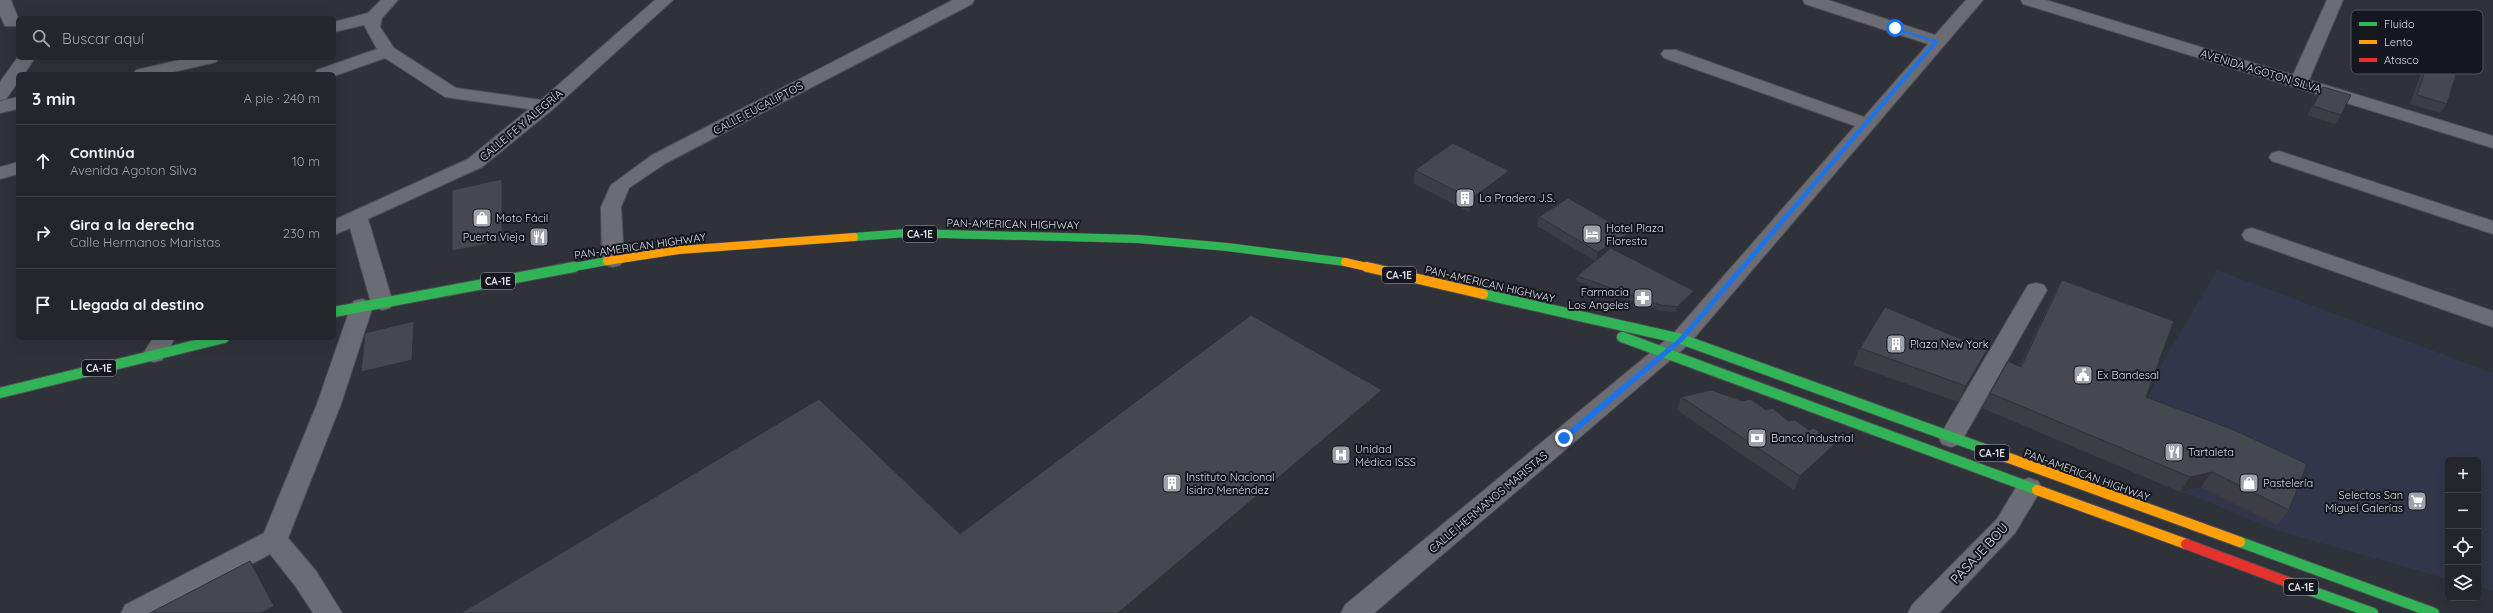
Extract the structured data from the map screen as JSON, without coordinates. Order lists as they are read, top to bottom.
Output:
{
  "streets": {
    "highway": ["PAN-AMERICAN HIGHWAY", "CA-1E"],
    "street": [
      "AVENIDA AGOTON SILVA",
      "CALLE EUCALIPTOS",
      "CALLE FE Y ALEGRÍA",
      "CALLE HERMANOS MARISTAS",
      "PASAJE BOU"
    ]
  },
  "crossings": [
    ["CALLE EUCALIPTOS", "PAN-AMERICAN HIGHWAY"],
    ["PAN-AMERICAN HIGHWAY", "CALLE HERMANOS MARISTAS"],
    ["PAN-AMERICAN HIGHWAY", "PASAJE BOU"]
  ],
  "places": {
    "building": ["La Pradera J.S.", "Plaza New York", "Instituto Nacional Isidro Menéndez"],
    "shop": ["Moto Fácil", "Pastelería"],
    "hotel": ["Hotel Plaza Floresta"],
    "restaurant": ["Puerta Vieja", "Tartaleta"],
    "pharmacy": ["Farmacia Los Angeles"],
    "public building": ["Ex Bandesal"],
    "bank": ["Banco Industrial"],
    "hospital": ["Unidad Médica ISSS"],
    "supermarket": ["Selectos San Miguel Galerías"]
  },
  "legend": ["Fluido", "Lento", "Atasco"],
  "page": {
    "search": "Buscar aquí",
    "heading": ["3 min", "A pie · 240 m"],
    "list": [
      ["Continúa", "Avenida Agoton Silva", "10 m"],
      ["Gira a la derecha", "Calle Hermanos Maristas", "230 m"],
      "Llegada al destino"
    ],
    "map_buttons": ["+", "−"]
  }
}
